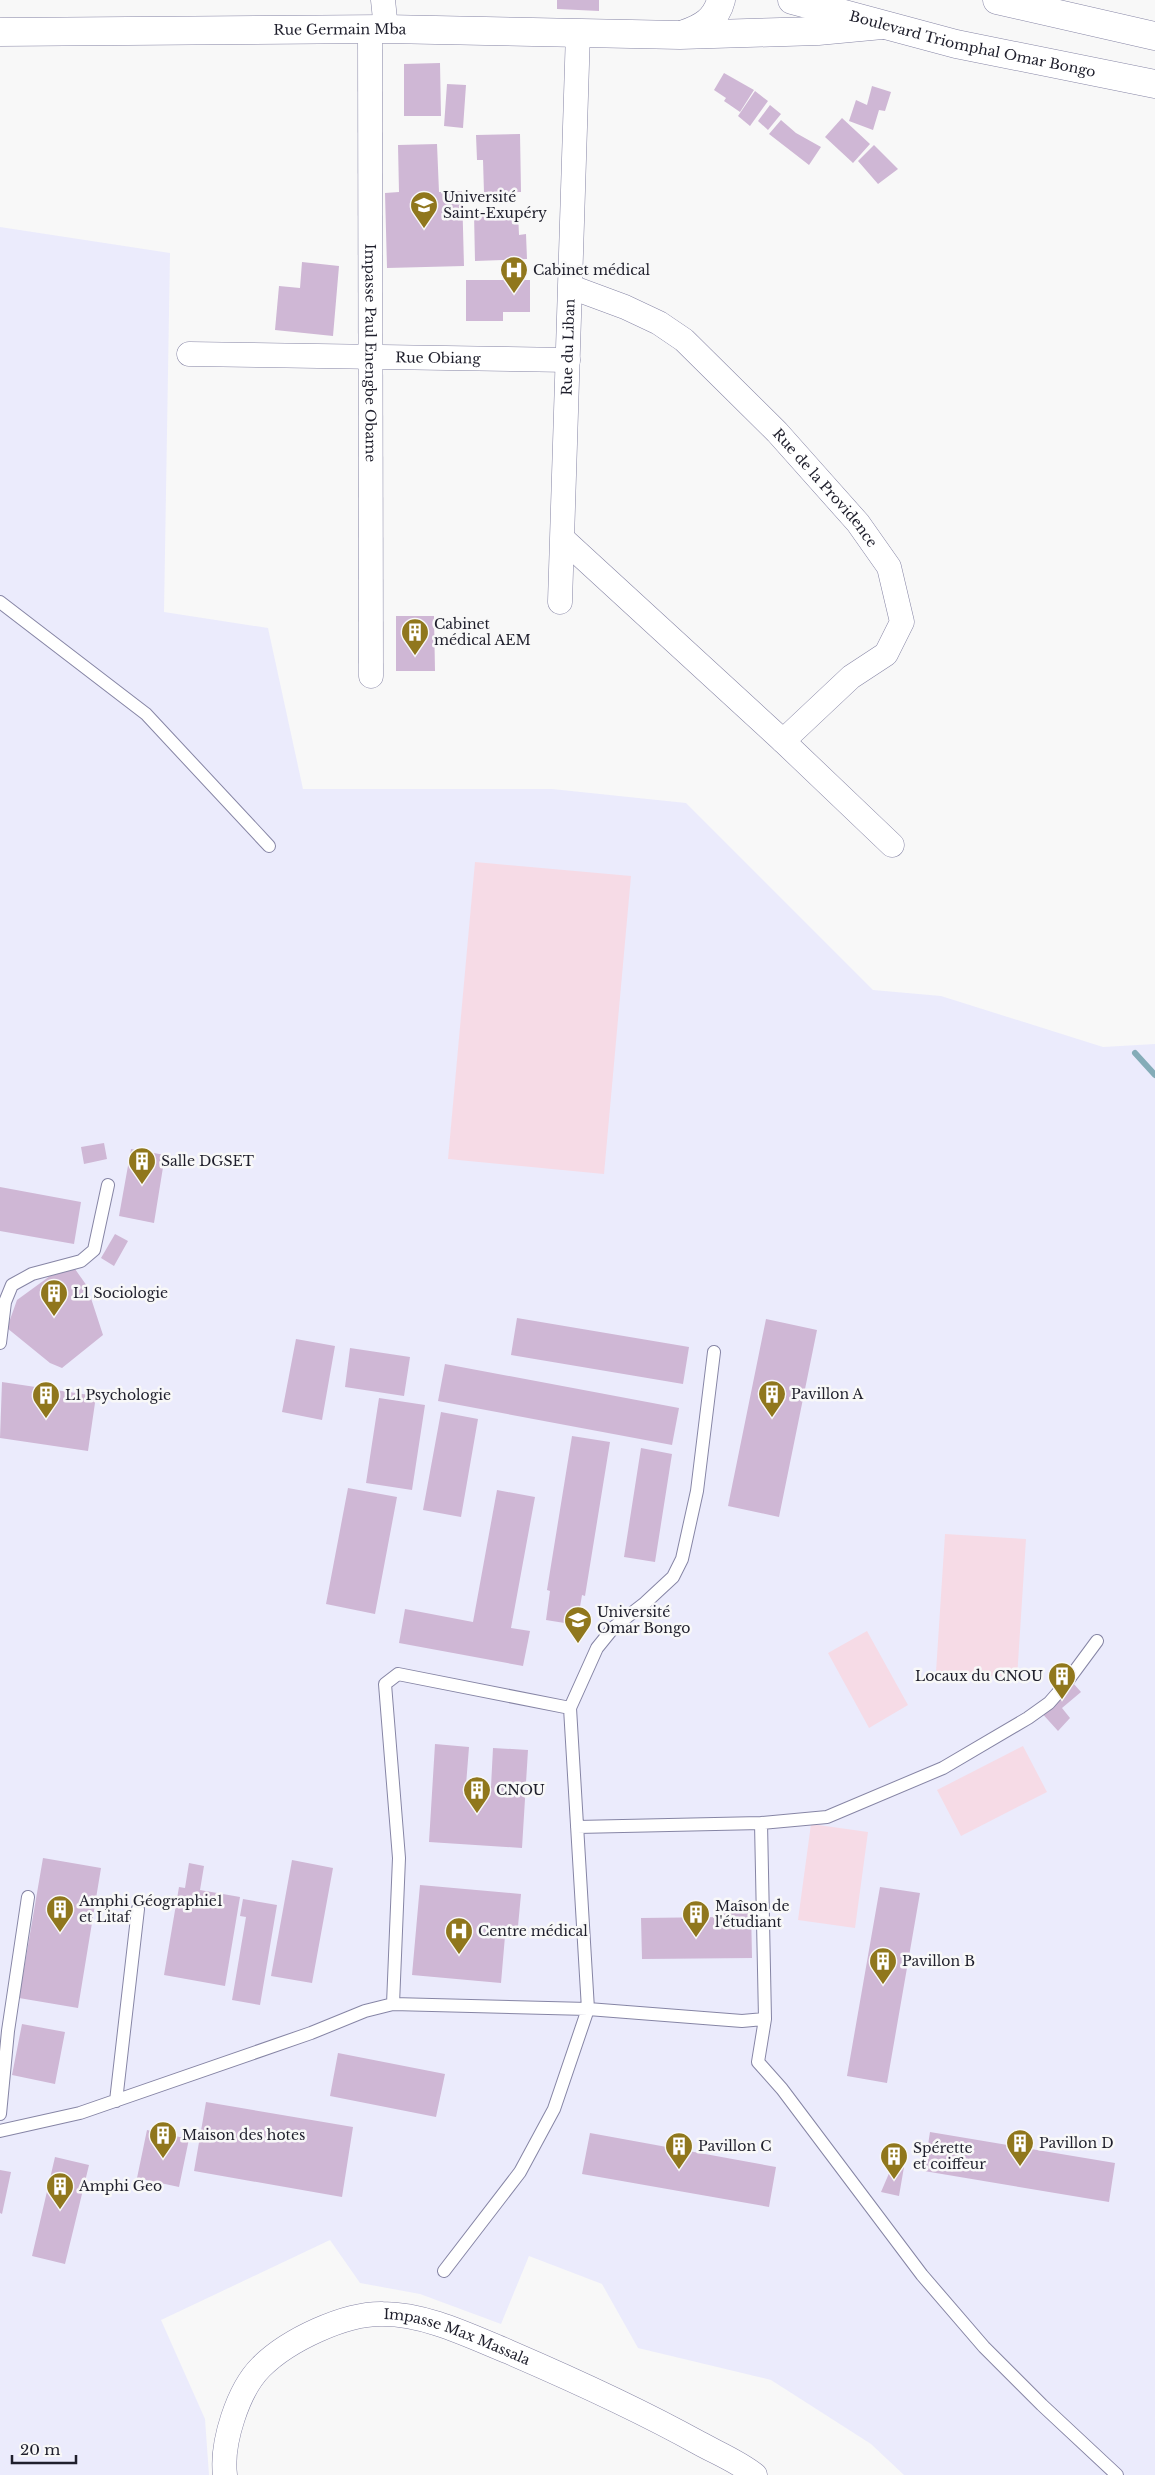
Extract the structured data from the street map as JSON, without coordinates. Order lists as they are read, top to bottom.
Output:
{
  "streets": {
    "street": [
      "Rue Germain Mba",
      "Boulevard Triomphal Omar Bongo",
      "Rue du Liban",
      "Impasse Paul Enengbe Obame",
      "Rue Obiang",
      "Rue de la Providence",
      "Impasse Max Massala"
    ]
  },
  "crossings": [
    ["Rue Germain Mba", "Boulevard Triomphal Omar Bongo"],
    ["Rue Germain Mba", "Rue du Liban"],
    ["Rue Germain Mba", "Impasse Paul Enengbe Obame"],
    ["Rue du Liban", "Rue Obiang"],
    ["Rue du Liban", "Rue de la Providence"],
    ["Impasse Paul Enengbe Obame", "Rue Obiang"]
  ],
  "places": {
    "school or university": ["Université Saint-Exupéry", "Université Omar Bongo"],
    "hospital": ["Cabinet médical", "Centre médical"],
    "building": [
      "Cabinet médical AEM",
      "Salle DGSET",
      "L1 Sociologie",
      "Pavillon A",
      "L1 Psychologie",
      "Locaux du CNOU",
      "CNOU",
      "Amphi Géographie1 et Litaf",
      "Maîson de l'étudiant",
      "Pavillon B",
      "Maison des hotes",
      "Pavillon D",
      "Pavillon C",
      "Spérette et coiffeur",
      "Amphi Geo"
    ]
  },
  "scale_bar": "20 m"
}
